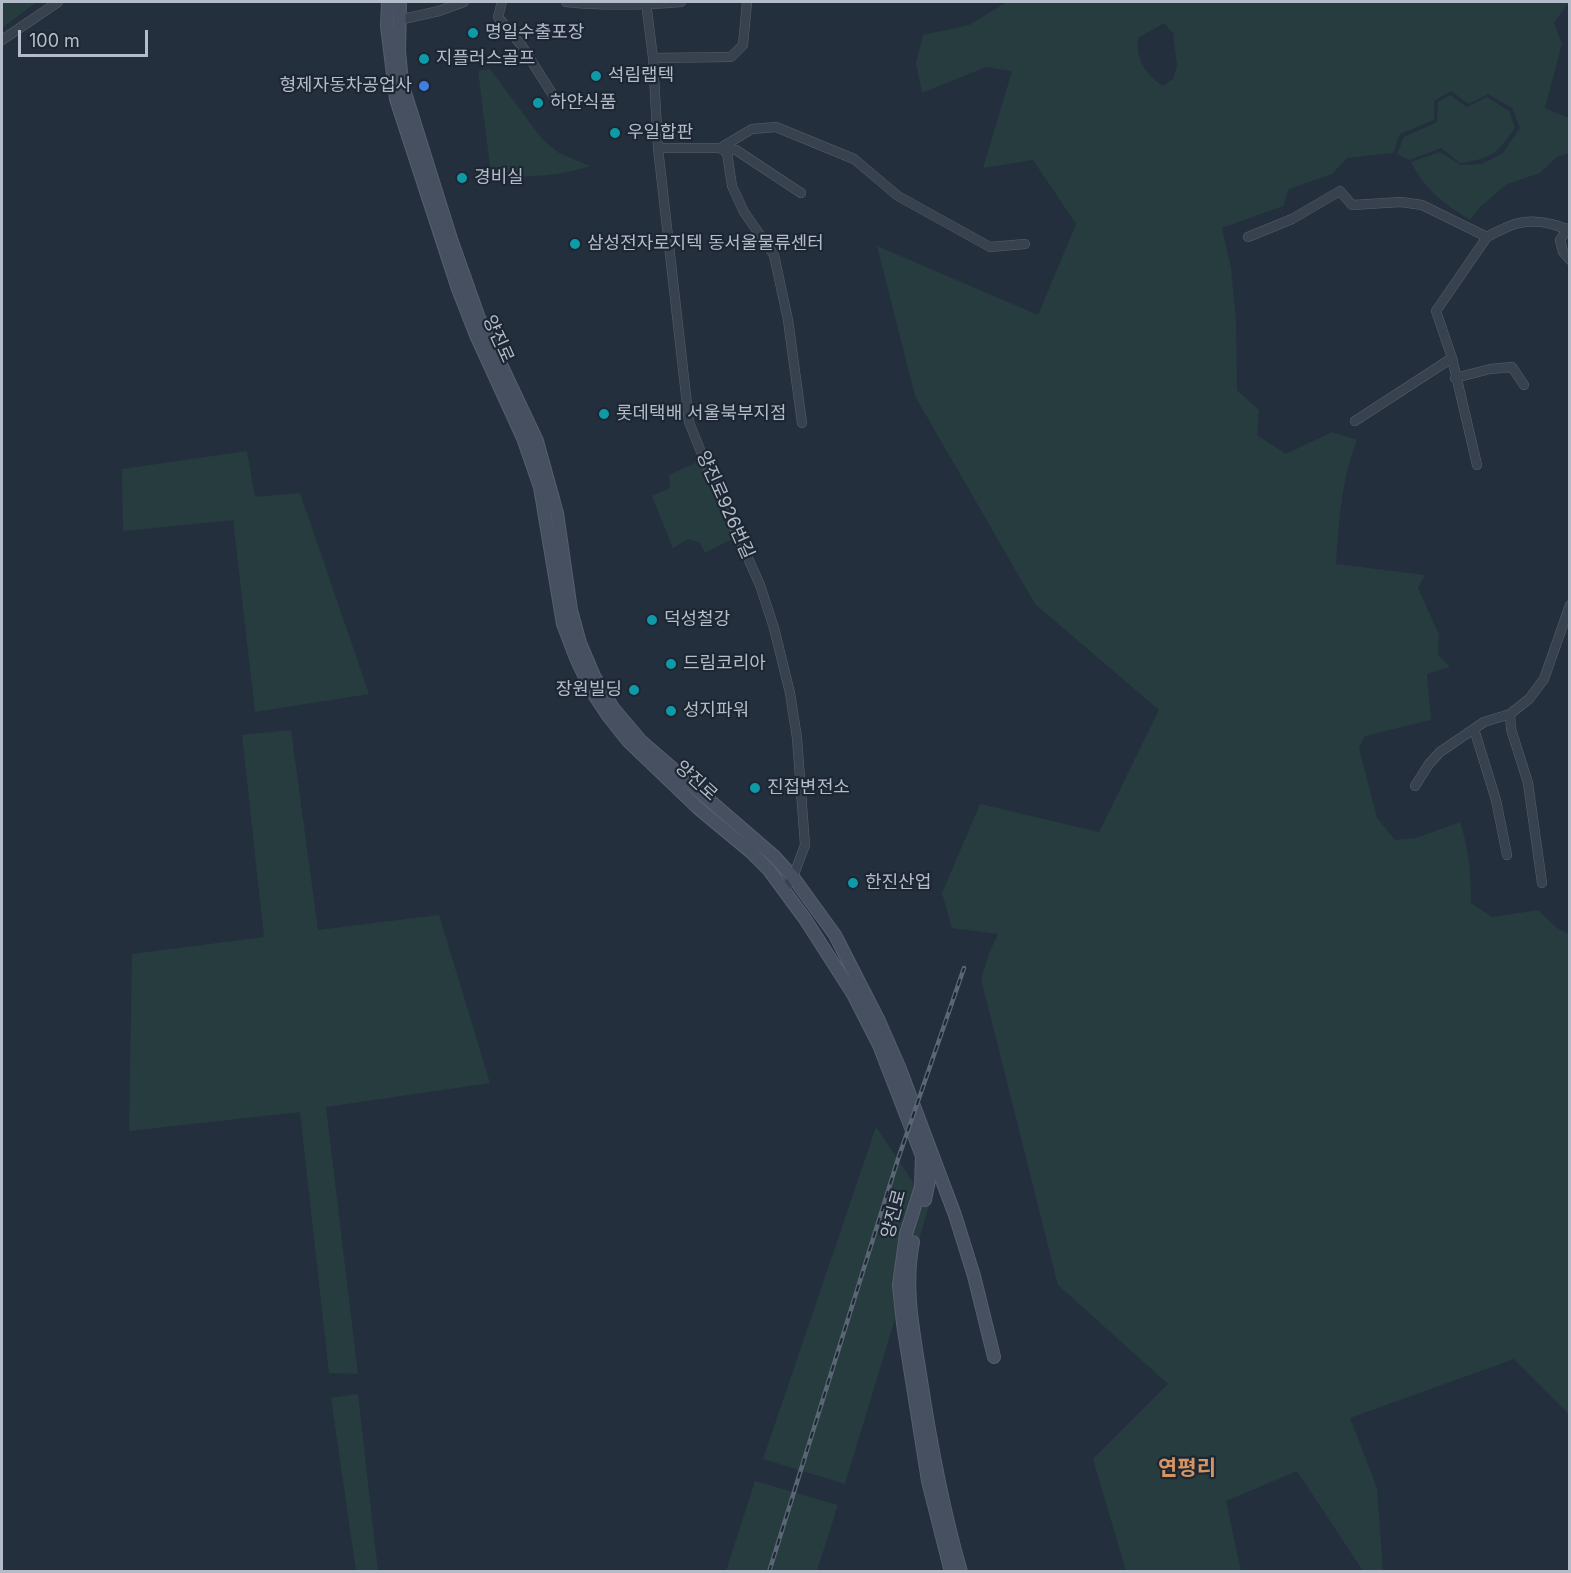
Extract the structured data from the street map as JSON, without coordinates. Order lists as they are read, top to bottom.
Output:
{
  "streets": {
    "main road": ["양진로"],
    "street": ["양진로926번길"]
  },
  "crossings": [
    ["양진로", "양진로926번길"]
  ],
  "districts": ["연평리"],
  "places": [
    "명일수출포장",
    "지플러스골프",
    "석림랩텍",
    "형제자동차공업사",
    "하얀식품",
    "우일합판",
    "경비실",
    "삼성전자로지텍 동서울물류센터",
    "롯데택배 서울북부지점",
    "덕성철강",
    "드림코리아",
    "장원빌딩",
    "성지파워",
    "진접변전소",
    "한진산업"
  ],
  "scale_bar": "100 m"
}
